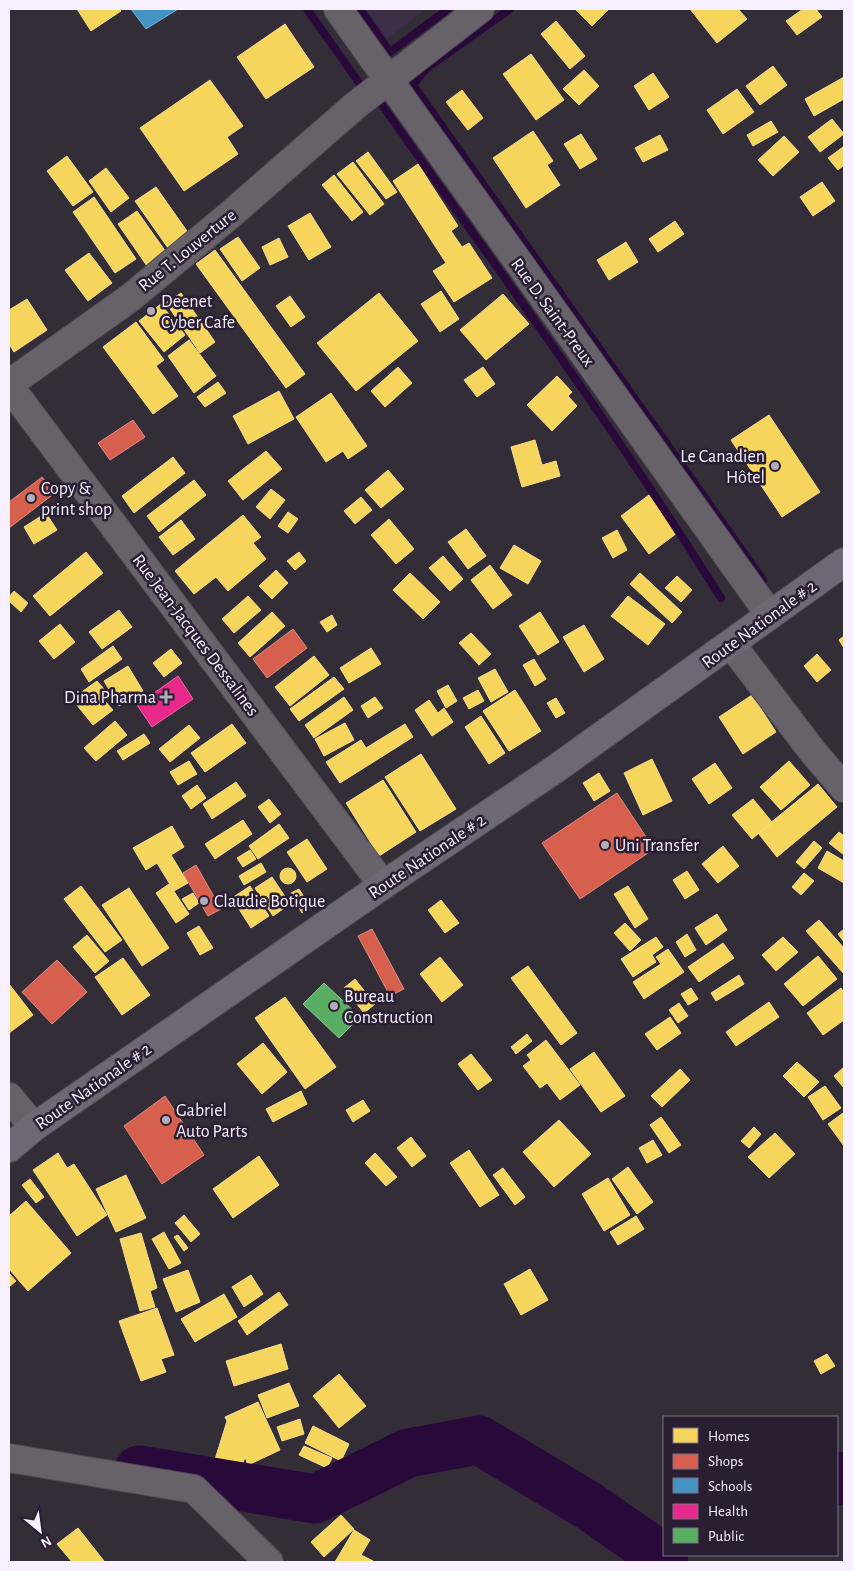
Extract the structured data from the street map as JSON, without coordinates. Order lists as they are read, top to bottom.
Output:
{
  "streets": {
    "main road": ["Route Nationale # 2"],
    "street": ["Rue T. Louverture", "Rue D. Saint-Preux", "Rue Jean-Jacques Dessalines"]
  },
  "crossings": [
    ["Rue T. Louverture", "Rue D. Saint-Preux"],
    ["Rue T. Louverture", "Rue Jean-Jacques Dessalines"],
    ["Rue D. Saint-Preux", "Route Nationale # 2"],
    ["Route Nationale # 2", "Rue Jean-Jacques Dessalines"]
  ],
  "places": {
    "other": [
      "Deenet Cyber Cafe",
      "Le Canadien Hôtel",
      "Copy & print shop",
      "Uni Transfer",
      "Claudie Botique",
      "Bureau Construction",
      "Gabriel Auto Parts"
    ],
    "health": ["Dina Pharma"]
  },
  "legend": [
    "Homes",
    "Shops",
    "Schools",
    "Health",
    "Public"
  ],
  "north": "bottom right"
}
